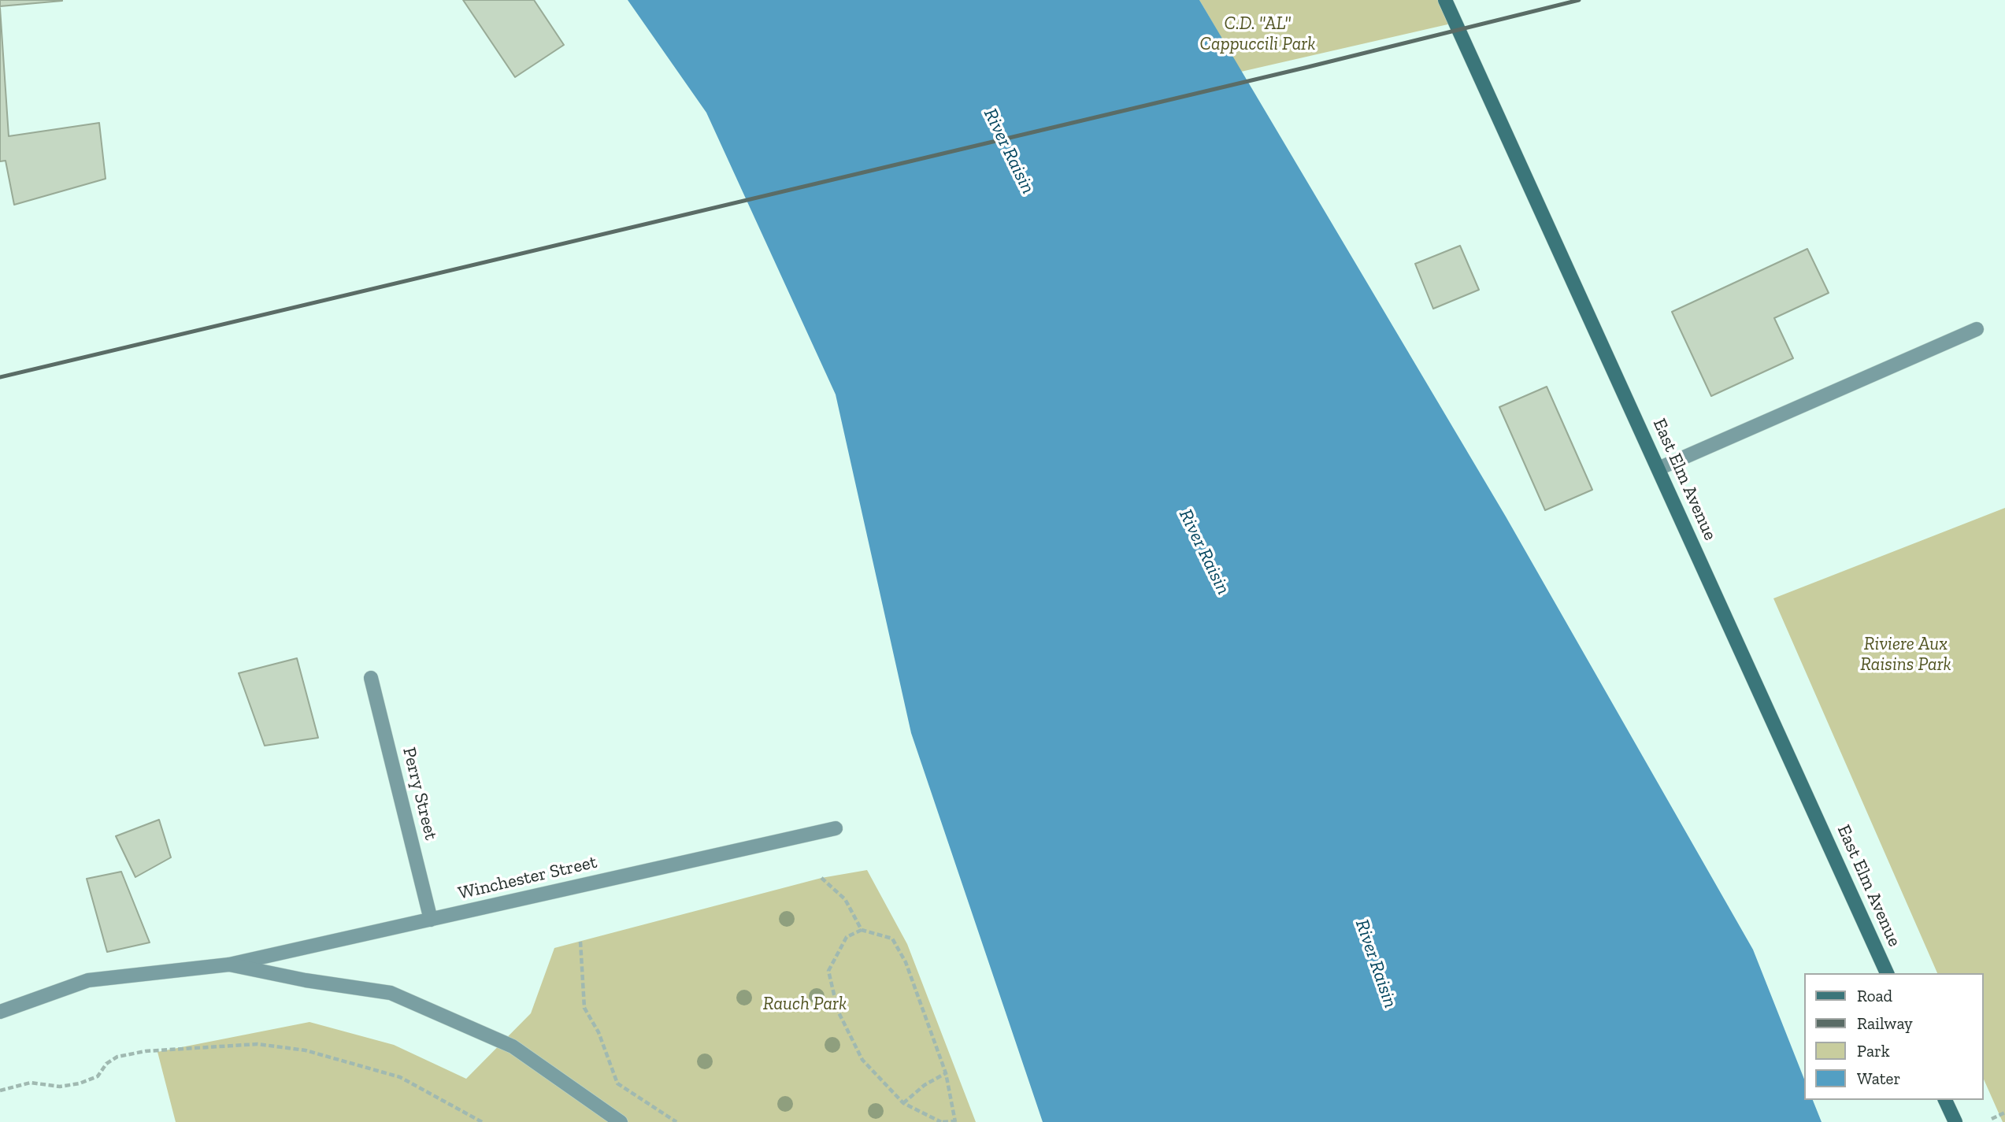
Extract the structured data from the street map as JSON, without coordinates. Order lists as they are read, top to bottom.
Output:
{
  "streets": {
    "main road": ["East Elm Avenue"],
    "street": ["Perry Street", "Winchester Street"]
  },
  "crossings": [
    ["Perry Street", "Winchester Street"]
  ],
  "water": ["River Raisin"],
  "parks": ["C.D. \"AL\" Cappuccili Park", "Riviere Aux Raisins Park", "Rauch Park"],
  "legend": [
    "Road",
    "Railway",
    "Park",
    "Water"
  ]
}
